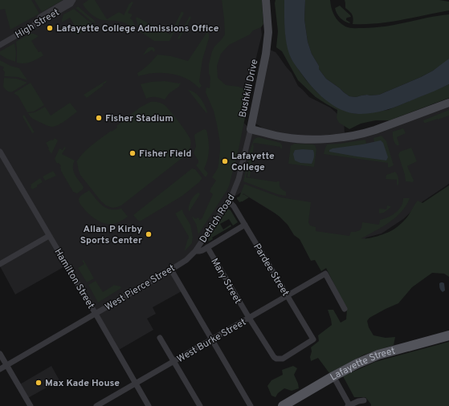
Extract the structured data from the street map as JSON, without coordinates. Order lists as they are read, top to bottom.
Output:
{
  "streets": {
    "main road": ["Lafayette Street"],
    "street": [
      "High Street",
      "Bushkill Drive",
      "Detrich Road",
      "Pardee Street",
      "Hamilton Street",
      "Mary Street",
      "West Pierce Street",
      "West Burke Street"
    ]
  },
  "crossings": [
    ["Bushkill Drive", "Detrich Road"],
    ["Detrich Road", "Pardee Street"],
    ["Detrich Road", "West Pierce Street"],
    ["Pardee Street", "Mary Street"],
    ["Pardee Street", "West Pierce Street"],
    ["Pardee Street", "West Burke Street"],
    ["Hamilton Street", "West Pierce Street"],
    ["Hamilton Street", "West Burke Street"],
    ["Mary Street", "West Pierce Street"],
    ["Mary Street", "West Burke Street"]
  ],
  "places": [
    "Lafayette College Admissions Office",
    "Fisher Stadium",
    "Fisher Field",
    "Lafayette College",
    "Allan P Kirby Sports Center",
    "Max Kade House"
  ]
}
